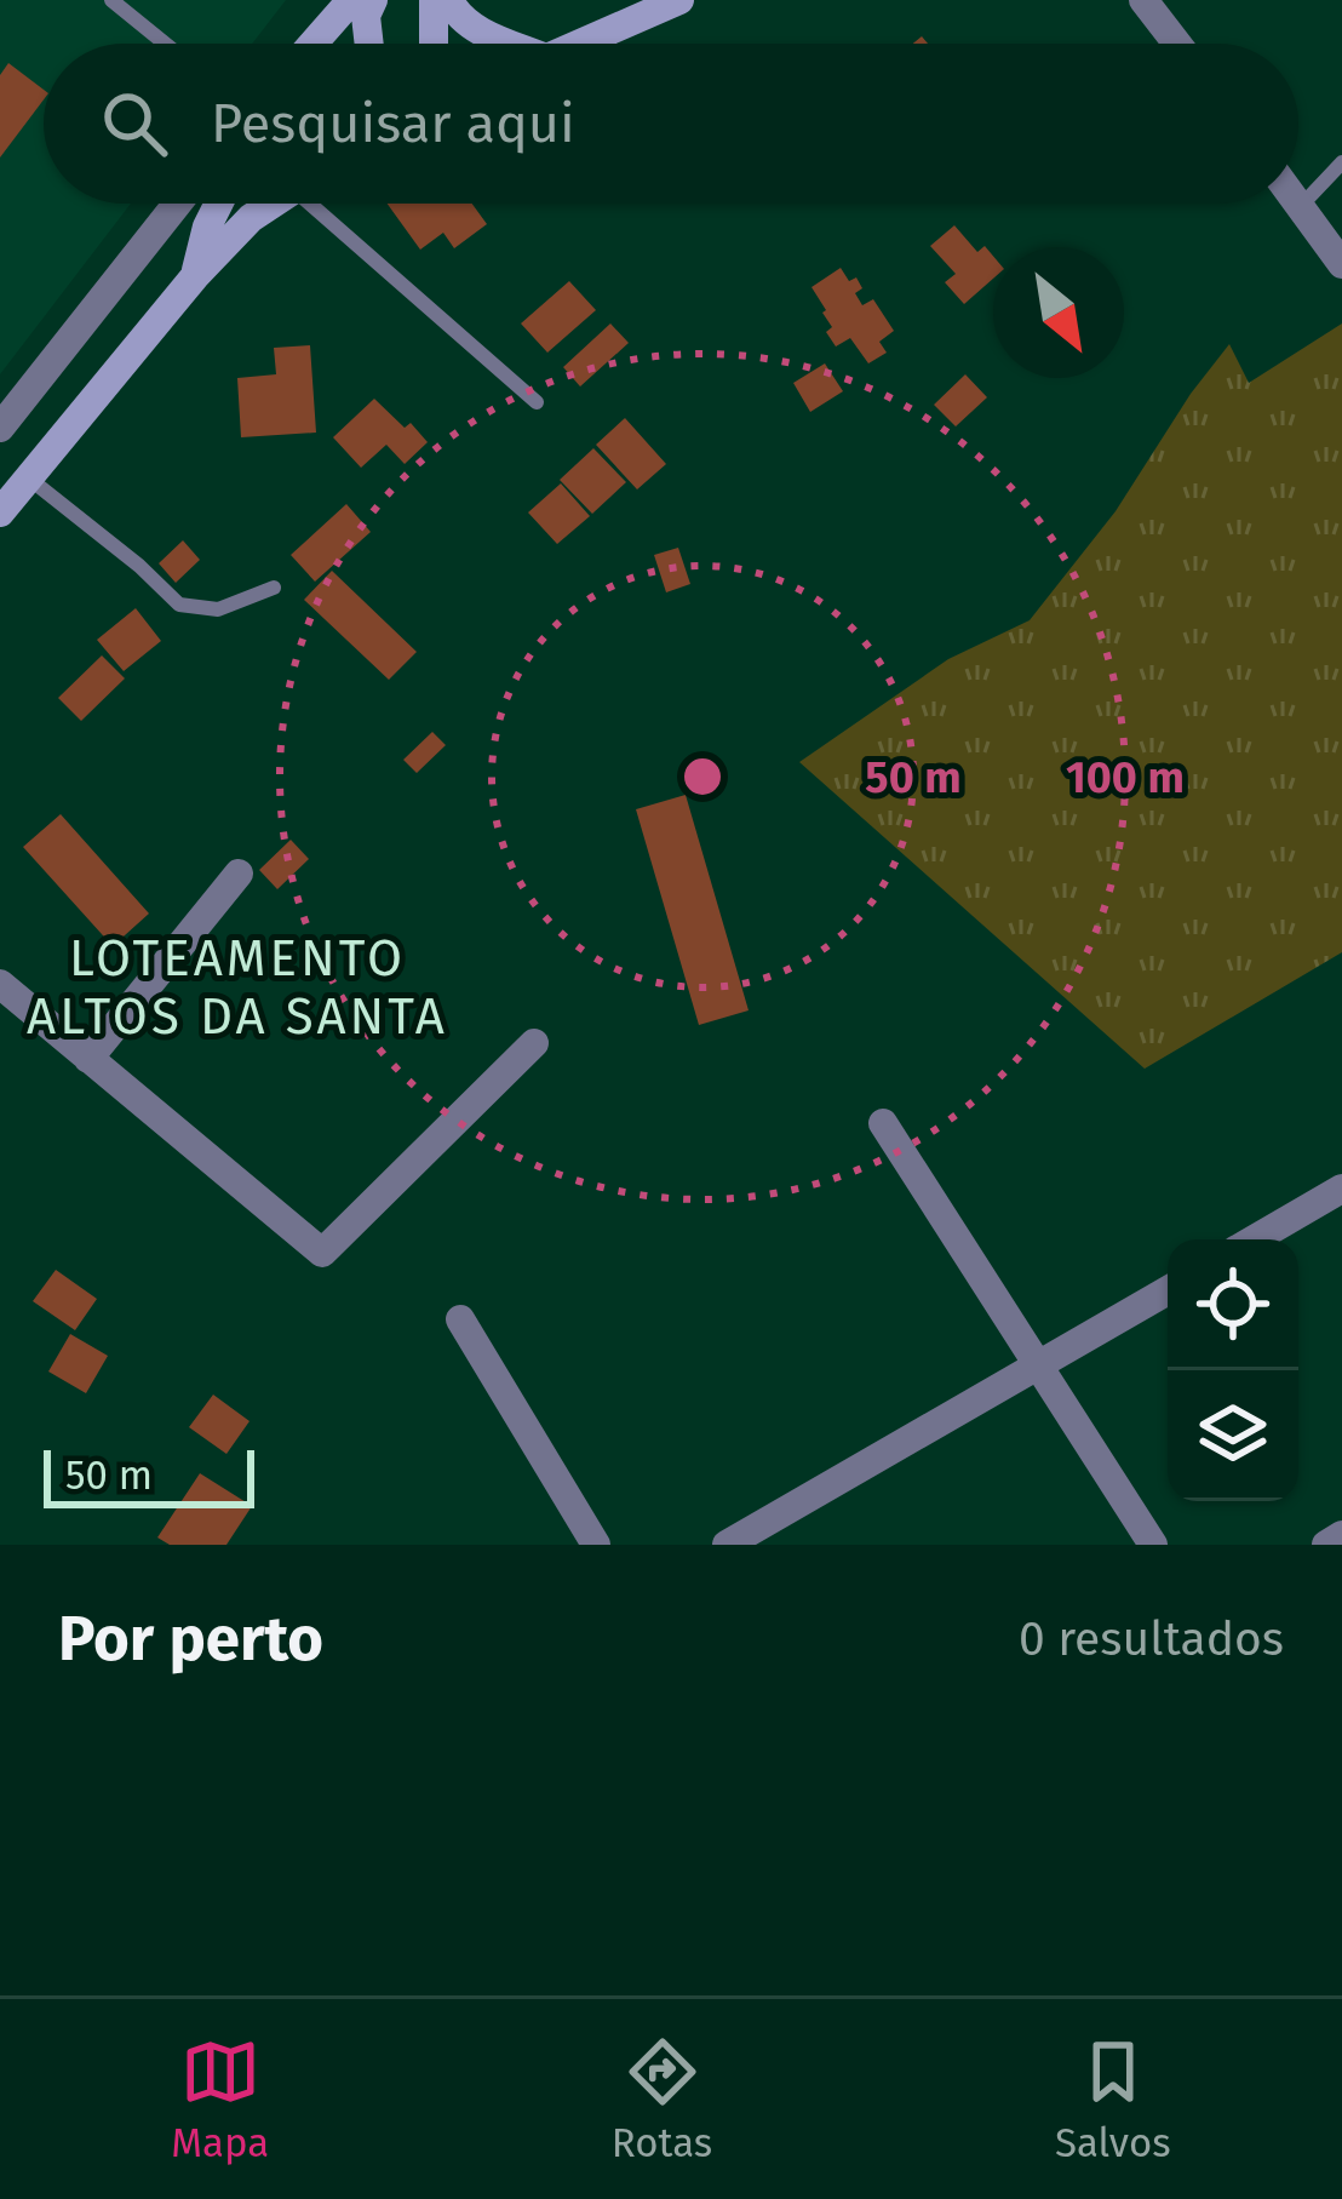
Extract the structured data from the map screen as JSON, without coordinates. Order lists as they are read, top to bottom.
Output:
{
  "districts": ["LOTEAMENTO ALTOS DA SANTA"],
  "scale_bar": "50 m",
  "north": "bottom right",
  "page": {
    "search": "Pesquisar aqui",
    "scale": "50 m",
    "heading": ["Por perto", "0 resultados"],
    "nav": ["Mapa", "Rotas", "Salvos"]
  },
  "rings": ["50 m", "100 m"]
}
